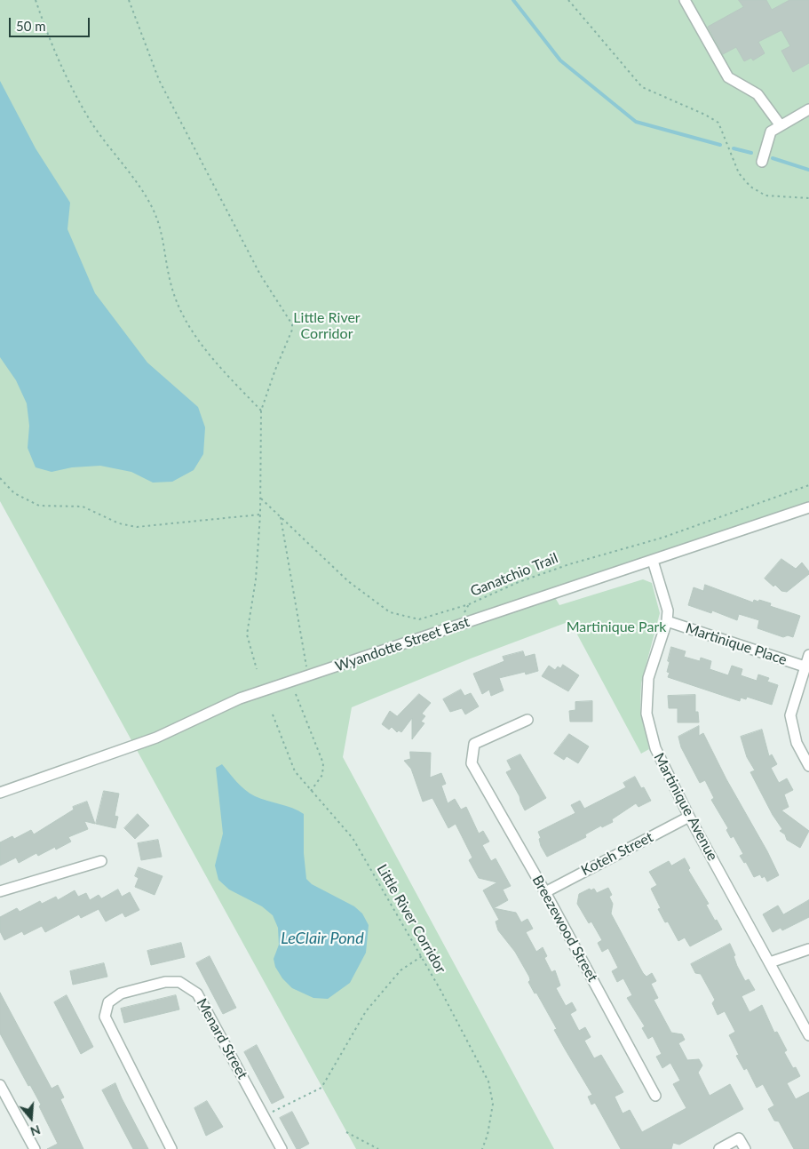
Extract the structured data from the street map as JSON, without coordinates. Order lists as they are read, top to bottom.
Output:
{
  "streets": {
    "street": [
      "Wyandotte Street East",
      "Martinique Place",
      "Martinique Avenue",
      "Koteh Street",
      "Breezewood Street",
      "Menard Street"
    ],
    "path": ["Ganatchio Trail", "Little River Corridor"]
  },
  "crossings": [
    ["Wyandotte Street East", "Martinique Avenue"],
    ["Martinique Place", "Martinique Avenue"],
    ["Martinique Avenue", "Koteh Street"],
    ["Koteh Street", "Breezewood Street"]
  ],
  "water": ["LeClair Pond"],
  "parks": ["Little River Corridor", "Martinique Park"],
  "scale_bar": "50 m",
  "north": "bottom"
}
